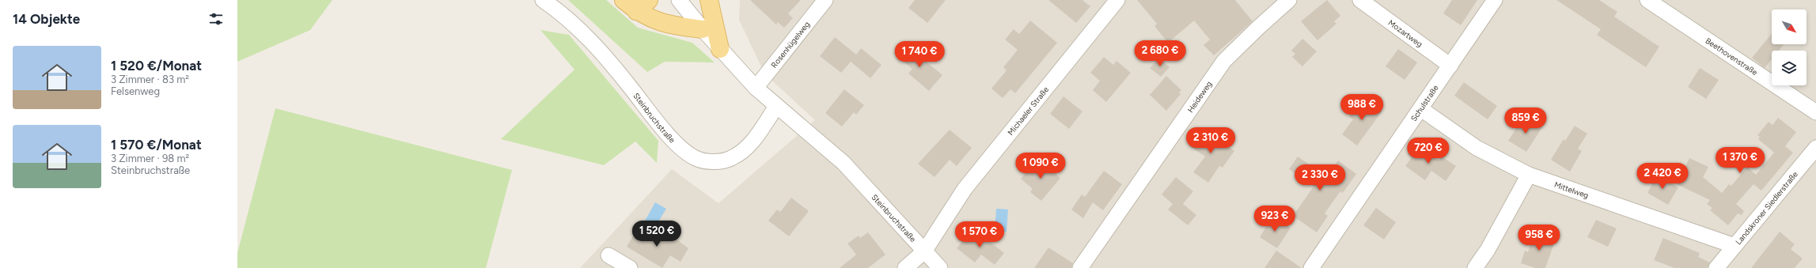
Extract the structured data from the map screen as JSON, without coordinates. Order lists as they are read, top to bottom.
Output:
{
  "streets": {
    "street": [
      "Mozartweg",
      "Rosenhügelweg",
      "Beethovenstraße",
      "Heideweg",
      "Schulstraße",
      "Michaeler Straße",
      "Steinbruchstraße",
      "Mittelweg",
      "Landskroner Siedlerstraße"
    ]
  },
  "crossings": [
    ["Mozartweg", "Schulstraße"],
    ["Rosenhügelweg", "Steinbruchstraße"],
    ["Schulstraße", "Mittelweg"],
    ["Michaeler Straße", "Steinbruchstraße"],
    ["Mittelweg", "Landskroner Siedlerstraße"]
  ],
  "north": "bottom right",
  "page": {
    "heading": "14 Objekte",
    "list": [
      {
        "name": "1 520 €/Monat",
        "note": "3 Zimmer · 83 m² · Felsenweg"
      },
      {
        "name": "1 570 €/Monat",
        "note": "3 Zimmer · 98 m² · Steinbruchstraße"
      }
    ],
    "price": [
      "2 680 €",
      "1 740 €",
      "988 €",
      "859 €",
      "2 310 €",
      "720 €",
      "1 370 €",
      "1 090 €",
      "2 420 €",
      "2 330 €",
      "923 €",
      "1 520 €",
      "1 570 €",
      "958 €"
    ]
  }
}
